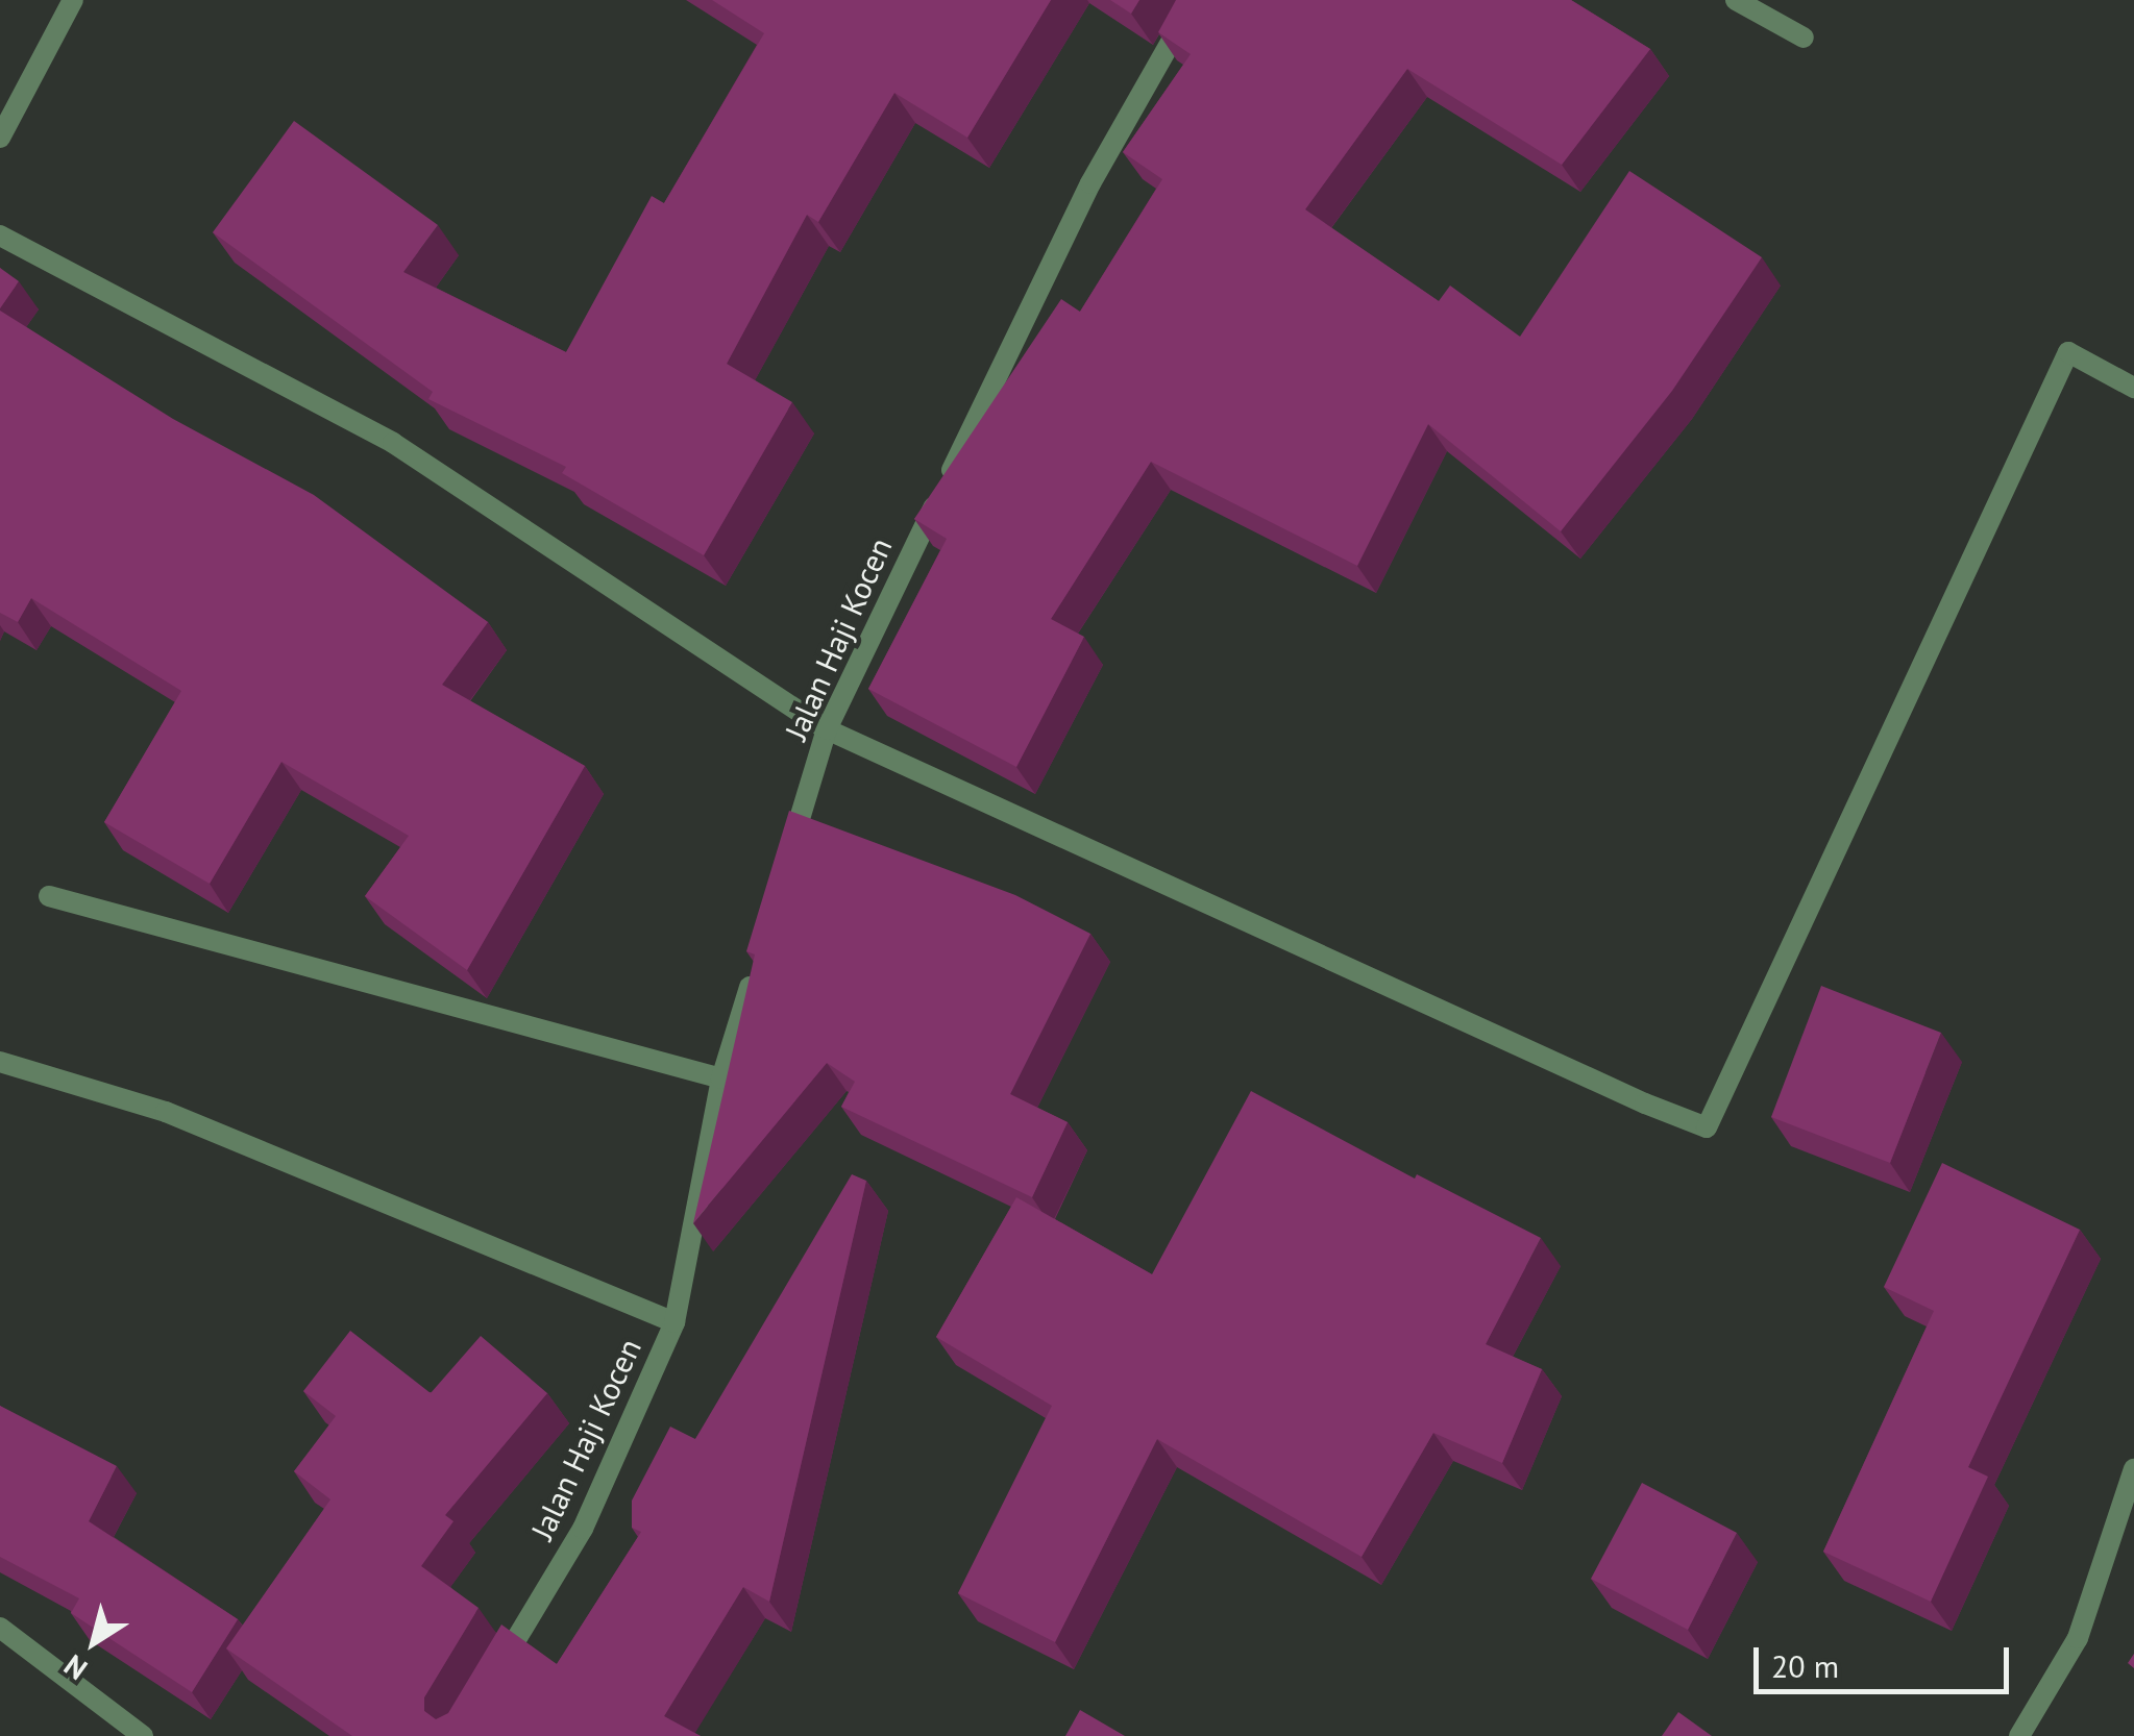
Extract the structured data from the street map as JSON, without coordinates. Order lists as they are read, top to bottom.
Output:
{
  "streets": {
    "street": ["Jalan Haji Kocen"]
  },
  "scale_bar": "20 m",
  "north": "bottom left"
}
